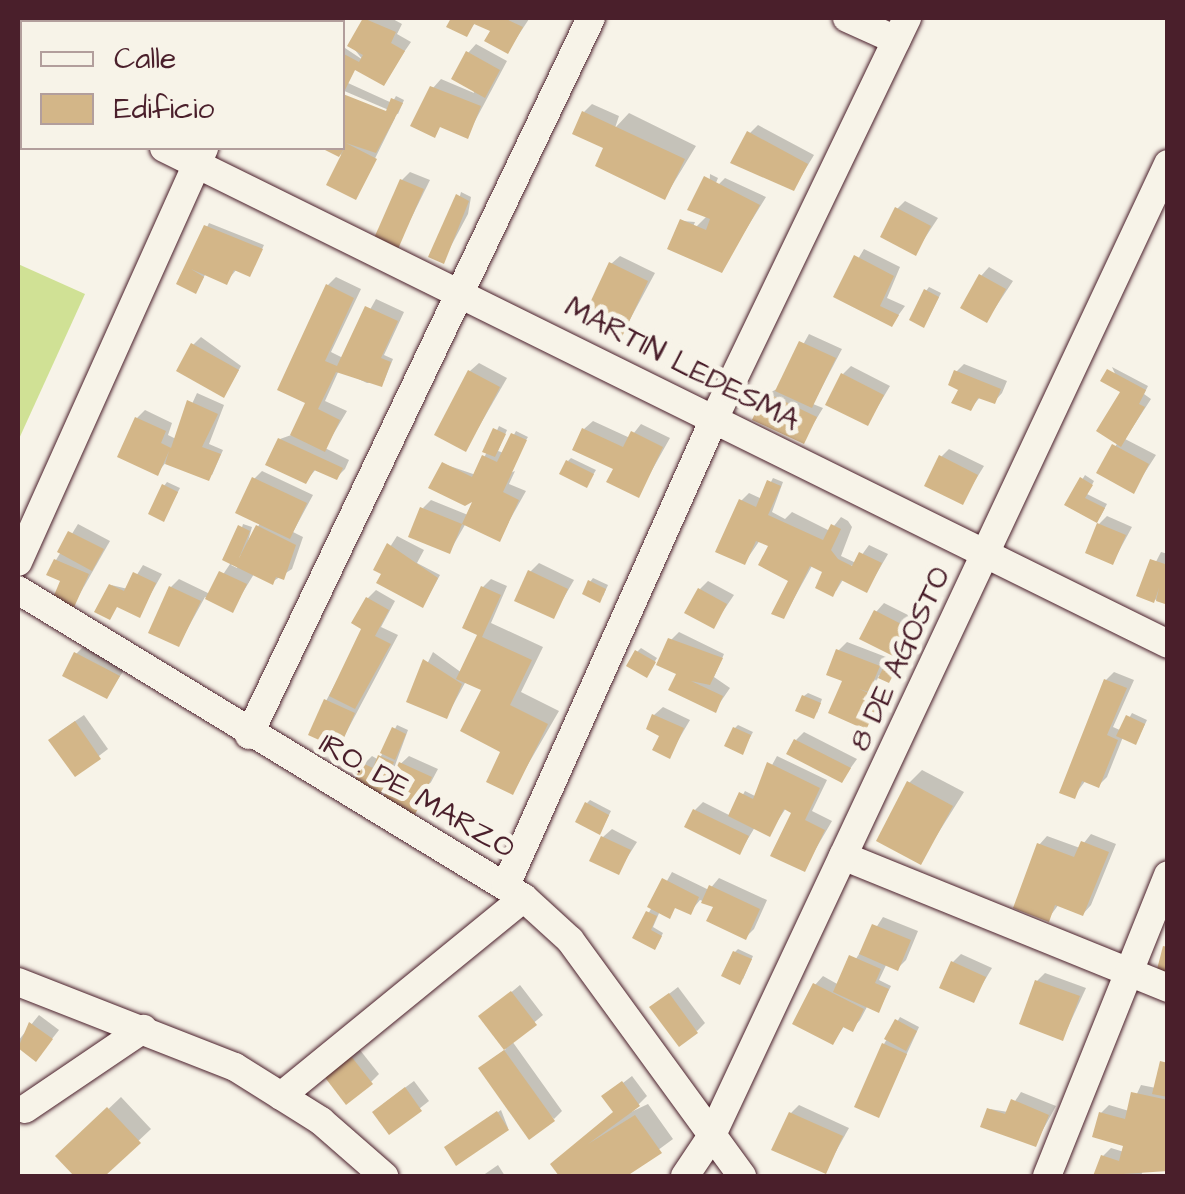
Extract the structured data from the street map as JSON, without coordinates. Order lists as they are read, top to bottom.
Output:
{
  "streets": {
    "street": ["MARTIN LEDESMA", "8 DE AGOSTO", "1RO. DE MARZO"]
  },
  "crossings": [
    ["MARTIN LEDESMA", "8 DE AGOSTO"],
    ["8 DE AGOSTO", "1RO. DE MARZO"]
  ],
  "legend": ["Calle", "Edificio"]
}
